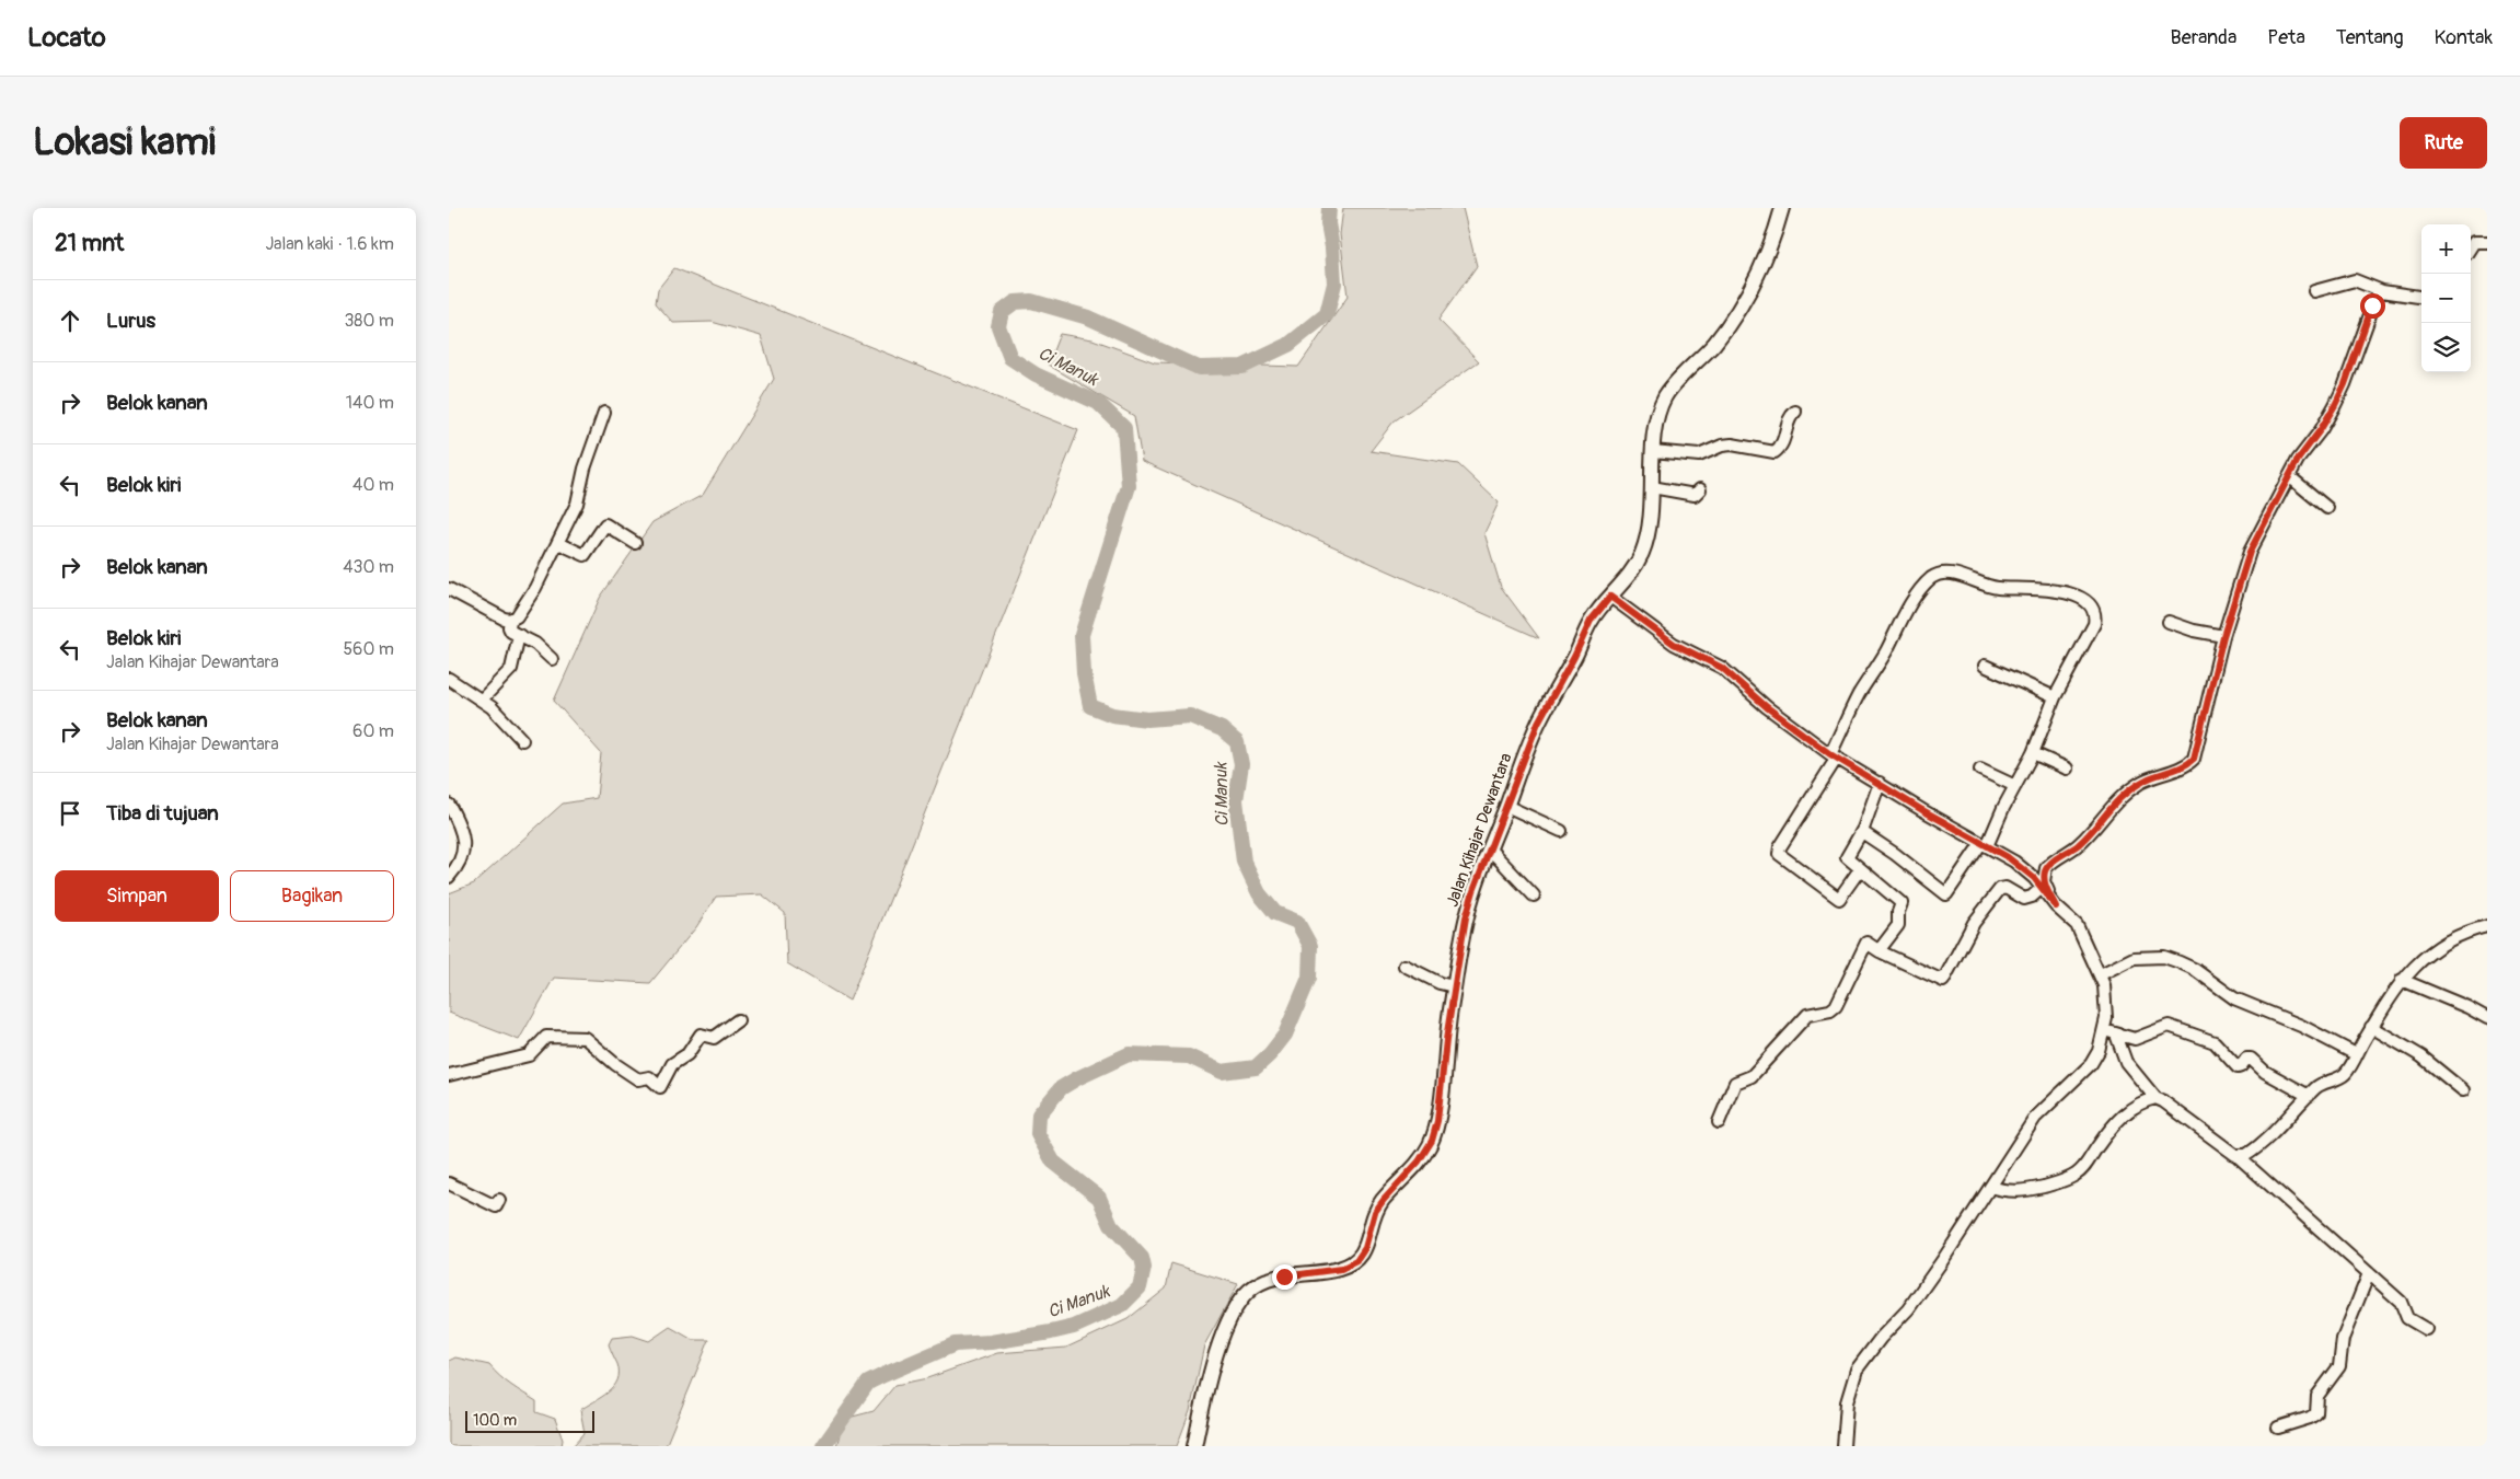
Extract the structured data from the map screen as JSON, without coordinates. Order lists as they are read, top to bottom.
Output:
{
  "streets": {
    "main road": ["Jalan Kihajar Dewantara"]
  },
  "water": ["Ci Manuk"],
  "scale_bar": "100 m",
  "page": {
    "header": "Locato",
    "nav": [
      "Beranda",
      "Peta",
      "Tentang",
      "Kontak"
    ],
    "buttons": [
      "Rute",
      ["Simpan", "Bagikan"]
    ],
    "title": "Lokasi kami",
    "heading": ["21 mnt", "Jalan kaki · 1.6 km"],
    "map_buttons": ["+", "−"],
    "list": [
      ["Lurus", "380 m"],
      ["Belok kanan", "140 m"],
      ["Belok kiri", "40 m"],
      ["Belok kanan", "430 m"],
      ["Belok kiri", "Jalan Kihajar Dewantara", "560 m"],
      ["Belok kanan", "Jalan Kihajar Dewantara", "60 m"],
      "Tiba di tujuan"
    ],
    "scale": "100 m"
  }
}
